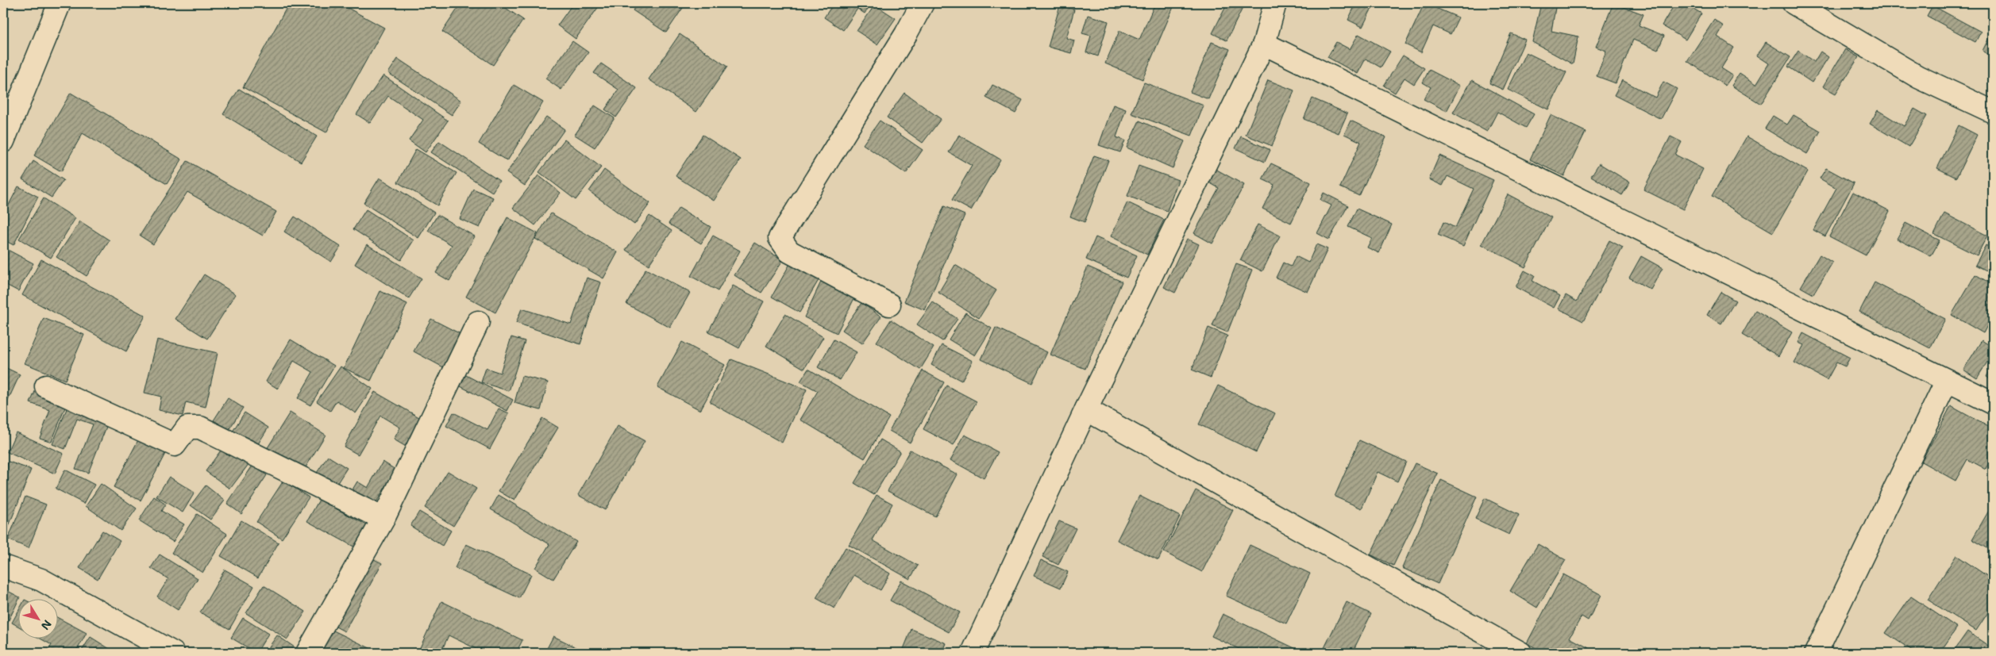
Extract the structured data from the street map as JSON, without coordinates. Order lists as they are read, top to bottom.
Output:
{
  "north": "bottom right"
}
